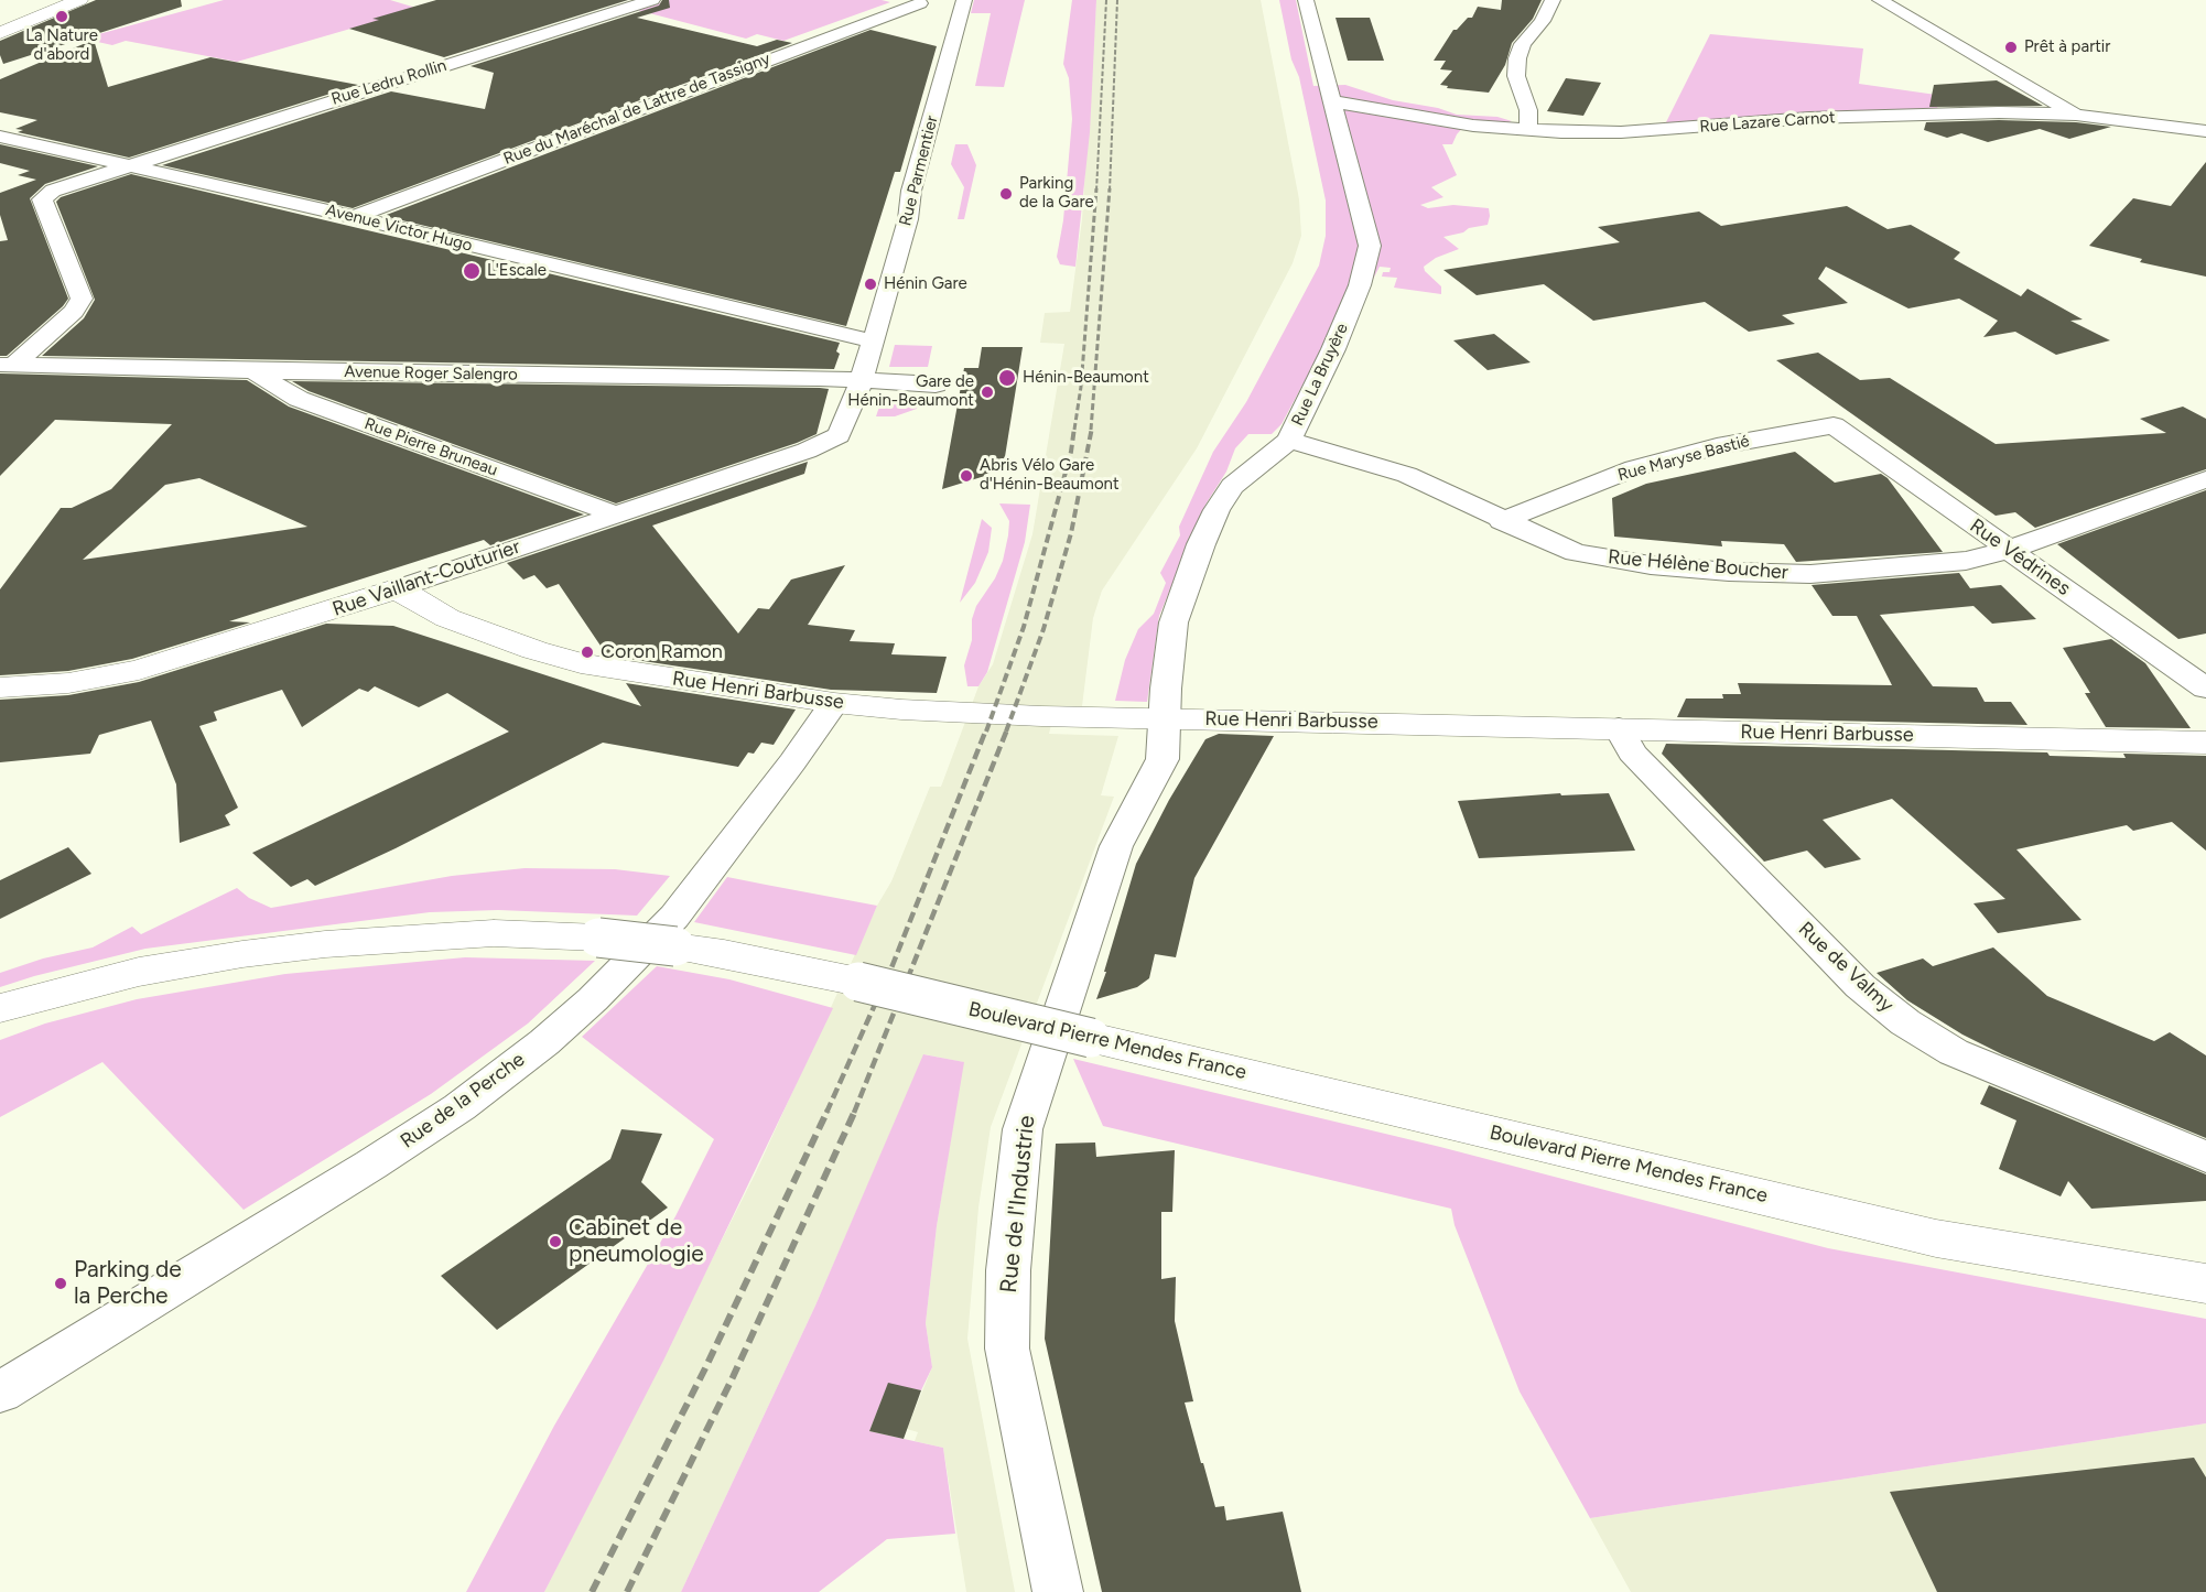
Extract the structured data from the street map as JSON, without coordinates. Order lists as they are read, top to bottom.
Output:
{
  "streets": {
    "street": [
      "Rue Ledru Rollin",
      "Rue du Maréchal de Lattre de Tassigny",
      "Rue Lazare Carnot",
      "Rue Parmentier",
      "Avenue Victor Hugo",
      "Avenue Roger Salengro",
      "Rue La Bruyère",
      "Rue Pierre Bruneau",
      "Rue Maryse Bastié",
      "Rue Védrines",
      "Rue Hélène Boucher",
      "Rue Vaillant-Couturier",
      "Rue Henri Barbusse",
      "Rue de Valmy",
      "Boulevard Pierre Mendes France",
      "Rue de la Perche",
      "Rue de l'Industrie"
    ]
  },
  "crossings": [
    ["Rue Ledru Rollin", "Avenue Victor Hugo"],
    ["Rue Ledru Rollin", "Avenue Roger Salengro"],
    ["Rue du Maréchal de Lattre de Tassigny", "Rue Parmentier"],
    ["Rue du Maréchal de Lattre de Tassigny", "Avenue Victor Hugo"],
    ["Rue Lazare Carnot", "Rue La Bruyère"],
    ["Rue Parmentier", "Avenue Victor Hugo"],
    ["Rue Parmentier", "Avenue Roger Salengro"],
    ["Rue Parmentier", "Rue Vaillant-Couturier"],
    ["Avenue Roger Salengro", "Rue Pierre Bruneau"],
    ["Rue La Bruyère", "Rue Hélène Boucher"],
    ["Rue La Bruyère", "Rue Henri Barbusse"],
    ["Rue La Bruyère", "Rue de l'Industrie"],
    ["Rue Pierre Bruneau", "Rue Vaillant-Couturier"],
    ["Rue Maryse Bastié", "Rue Védrines"],
    ["Rue Maryse Bastié", "Rue Hélène Boucher"],
    ["Rue Védrines", "Rue Hélène Boucher"],
    ["Rue Vaillant-Couturier", "Rue Henri Barbusse"],
    ["Rue Henri Barbusse", "Rue de Valmy"],
    ["Rue Henri Barbusse", "Rue de la Perche"],
    ["Rue Henri Barbusse", "Rue de l'Industrie"]
  ],
  "places": [
    "La Nature d'abord",
    "Prêt à partir",
    "Parking de la Gare",
    "L'Escale",
    "Hénin Gare",
    "Hénin-Beaumont",
    "Gare de Hénin-Beaumont",
    "Abris Vélo Gare d'Hénin-Beaumont",
    "Coron Ramon",
    "Cabinet de pneumologie",
    "Parking de la Perche"
  ]
}
